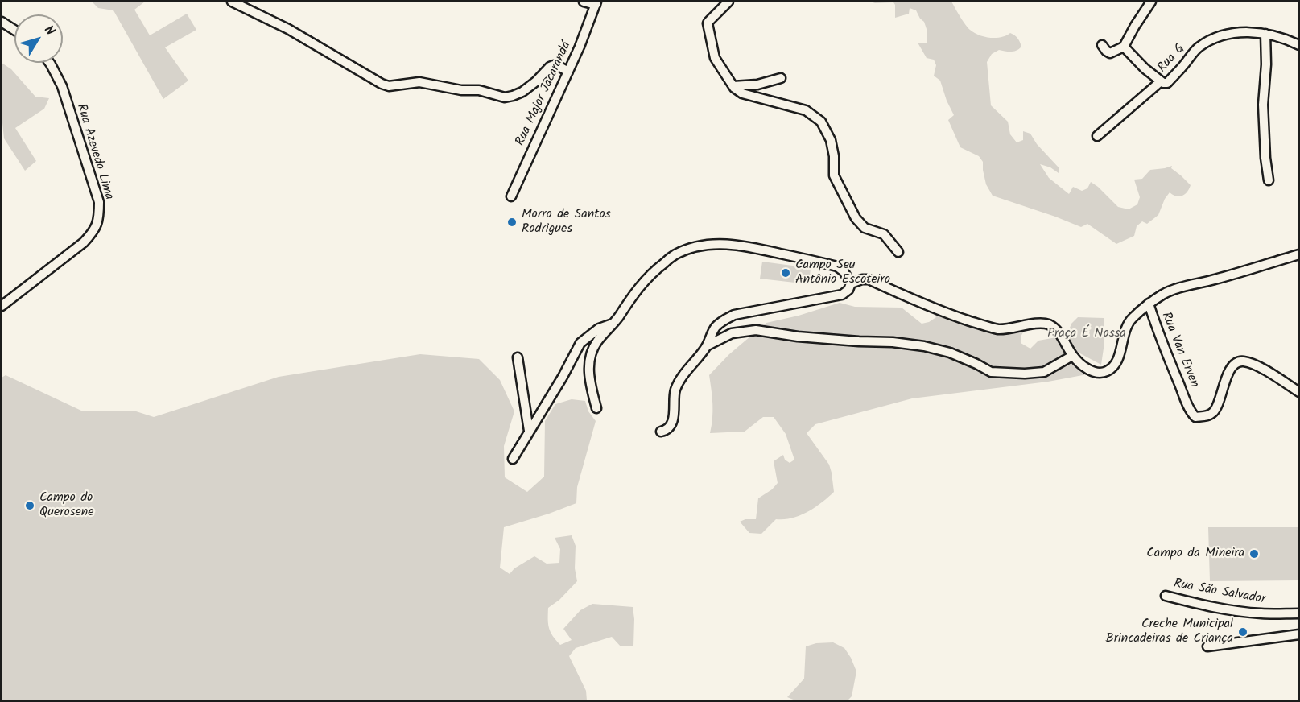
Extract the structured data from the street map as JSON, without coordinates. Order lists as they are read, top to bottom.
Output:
{
  "streets": {
    "street": [
      "Rua G",
      "Rua Major Jacarandá",
      "Rua Azevedo Lima",
      "Rua Van Erven",
      "Rua São Salvador"
    ]
  },
  "parks": ["Praça É Nossa"],
  "places": [
    "Morro de Santos Rodrigues",
    "Campo Seu Antônio Escoteiro",
    "Campo do Querosene",
    "Campo da Mineira",
    "Creche Municipal Brincadeiras de Criança"
  ],
  "north": "top right"
}
